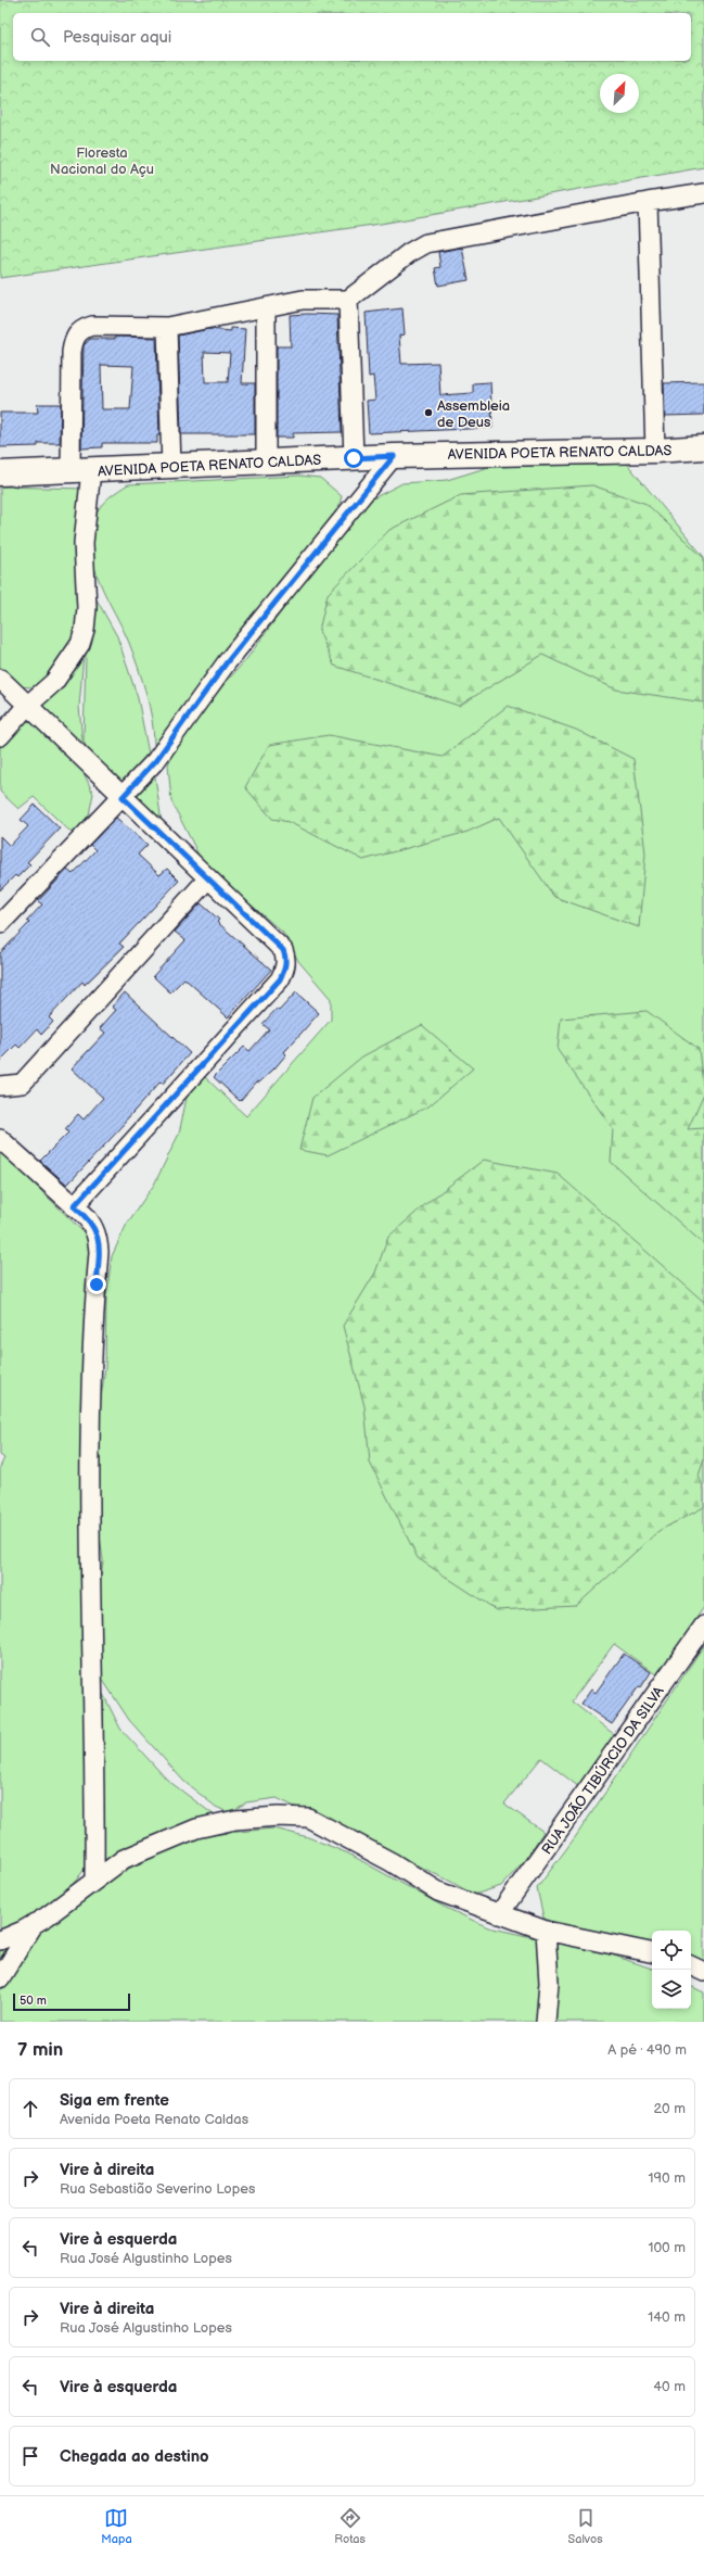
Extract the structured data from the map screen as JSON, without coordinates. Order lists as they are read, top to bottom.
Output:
{
  "streets": {
    "main road": ["AVENIDA POETA RENATO CALDAS"],
    "street": ["RUA JOÃO TIBÚRCIO DA SILVA"]
  },
  "parks": ["Floresta Nacional do Açu"],
  "places": ["Assembleia de Deus"],
  "scale_bar": "50 m",
  "north": "top right",
  "page": {
    "search": "Pesquisar aqui",
    "scale": "50 m",
    "heading": ["7 min", "A pé · 490 m"],
    "list": [
      ["Siga em frente", "Avenida Poeta Renato Caldas", "20 m"],
      ["Vire à direita", "Rua Sebastião Severino Lopes", "190 m"],
      ["Vire à esquerda", "Rua José Algustinho Lopes", "100 m"],
      ["Vire à direita", "Rua José Algustinho Lopes", "140 m"],
      ["Vire à esquerda", "40 m"],
      "Chegada ao destino"
    ],
    "nav": ["Mapa", "Rotas", "Salvos"]
  }
}
